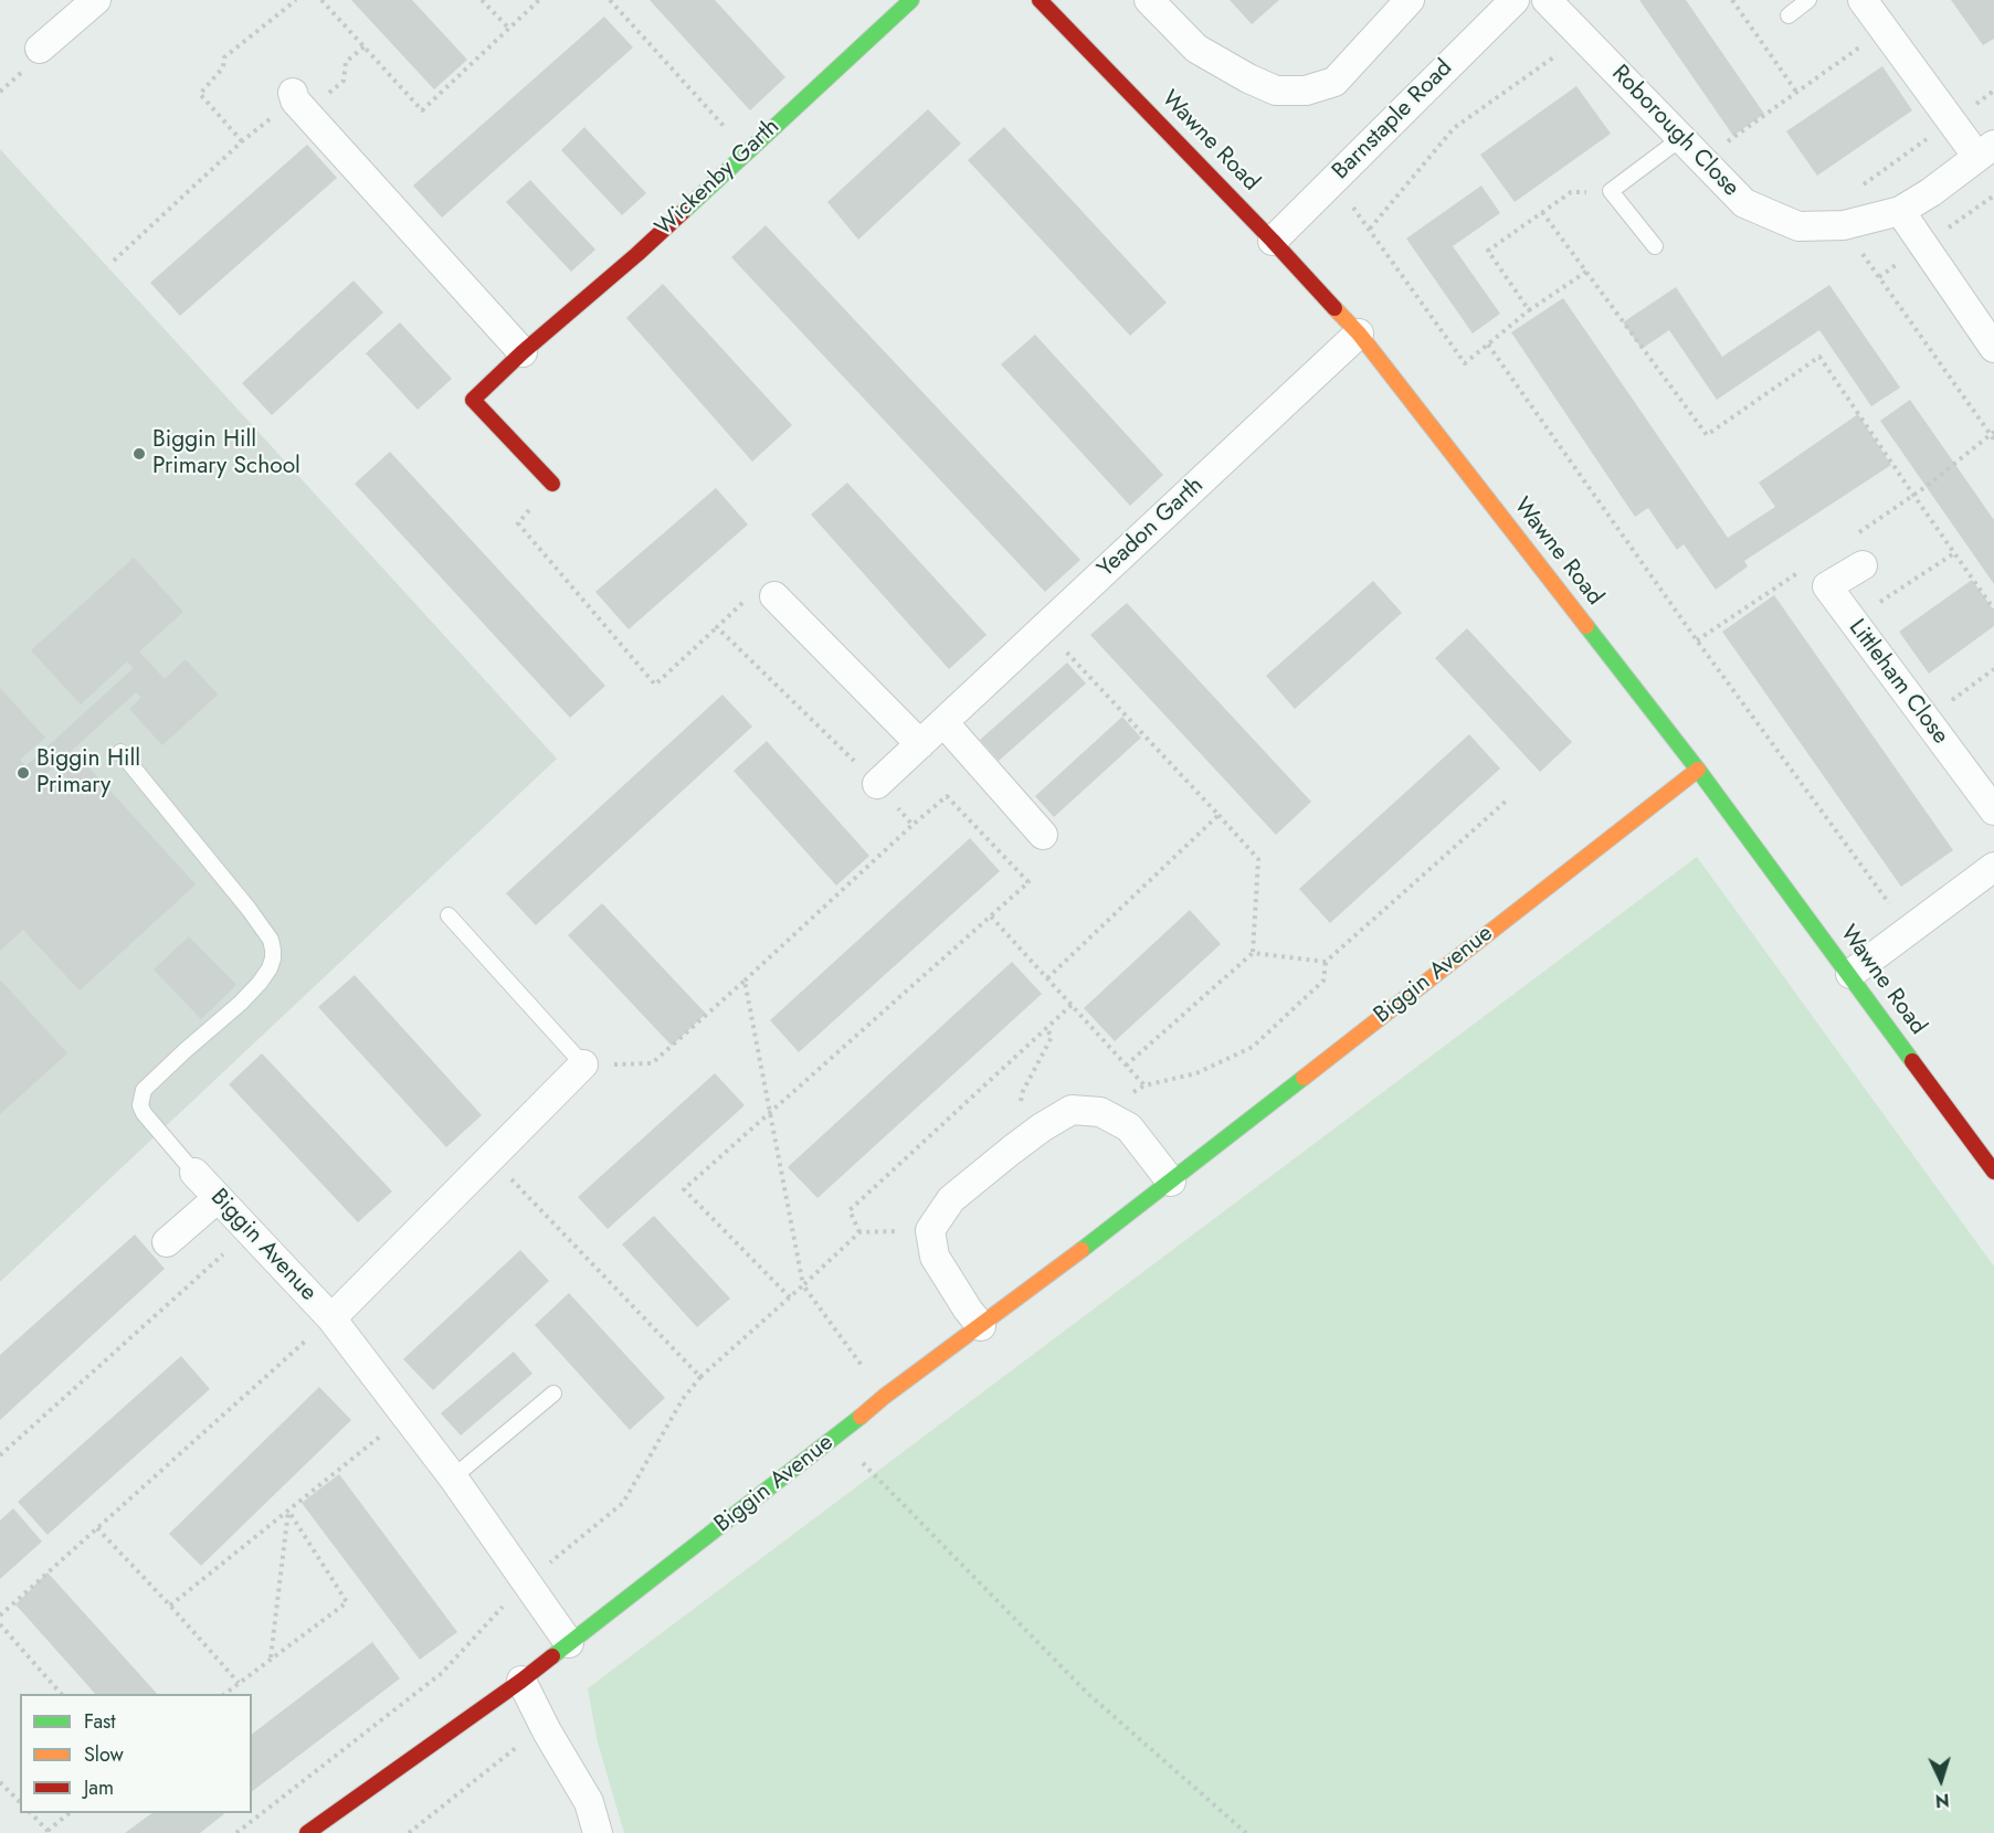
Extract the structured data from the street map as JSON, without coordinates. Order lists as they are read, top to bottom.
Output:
{
  "streets": {
    "street": [
      "Barnstaple Road",
      "Roborough Close",
      "Wawne Road",
      "Wickenby Garth",
      "Yeadon Garth",
      "Littleham Close",
      "Biggin Avenue"
    ]
  },
  "crossings": [
    ["Barnstaple Road", "Wawne Road"],
    ["Wawne Road", "Yeadon Garth"],
    ["Wawne Road", "Biggin Avenue"]
  ],
  "places": ["Biggin Hill Primary School", "Biggin Hill Primary"],
  "legend": ["Fast", "Slow", "Jam"],
  "north": "bottom"
}
